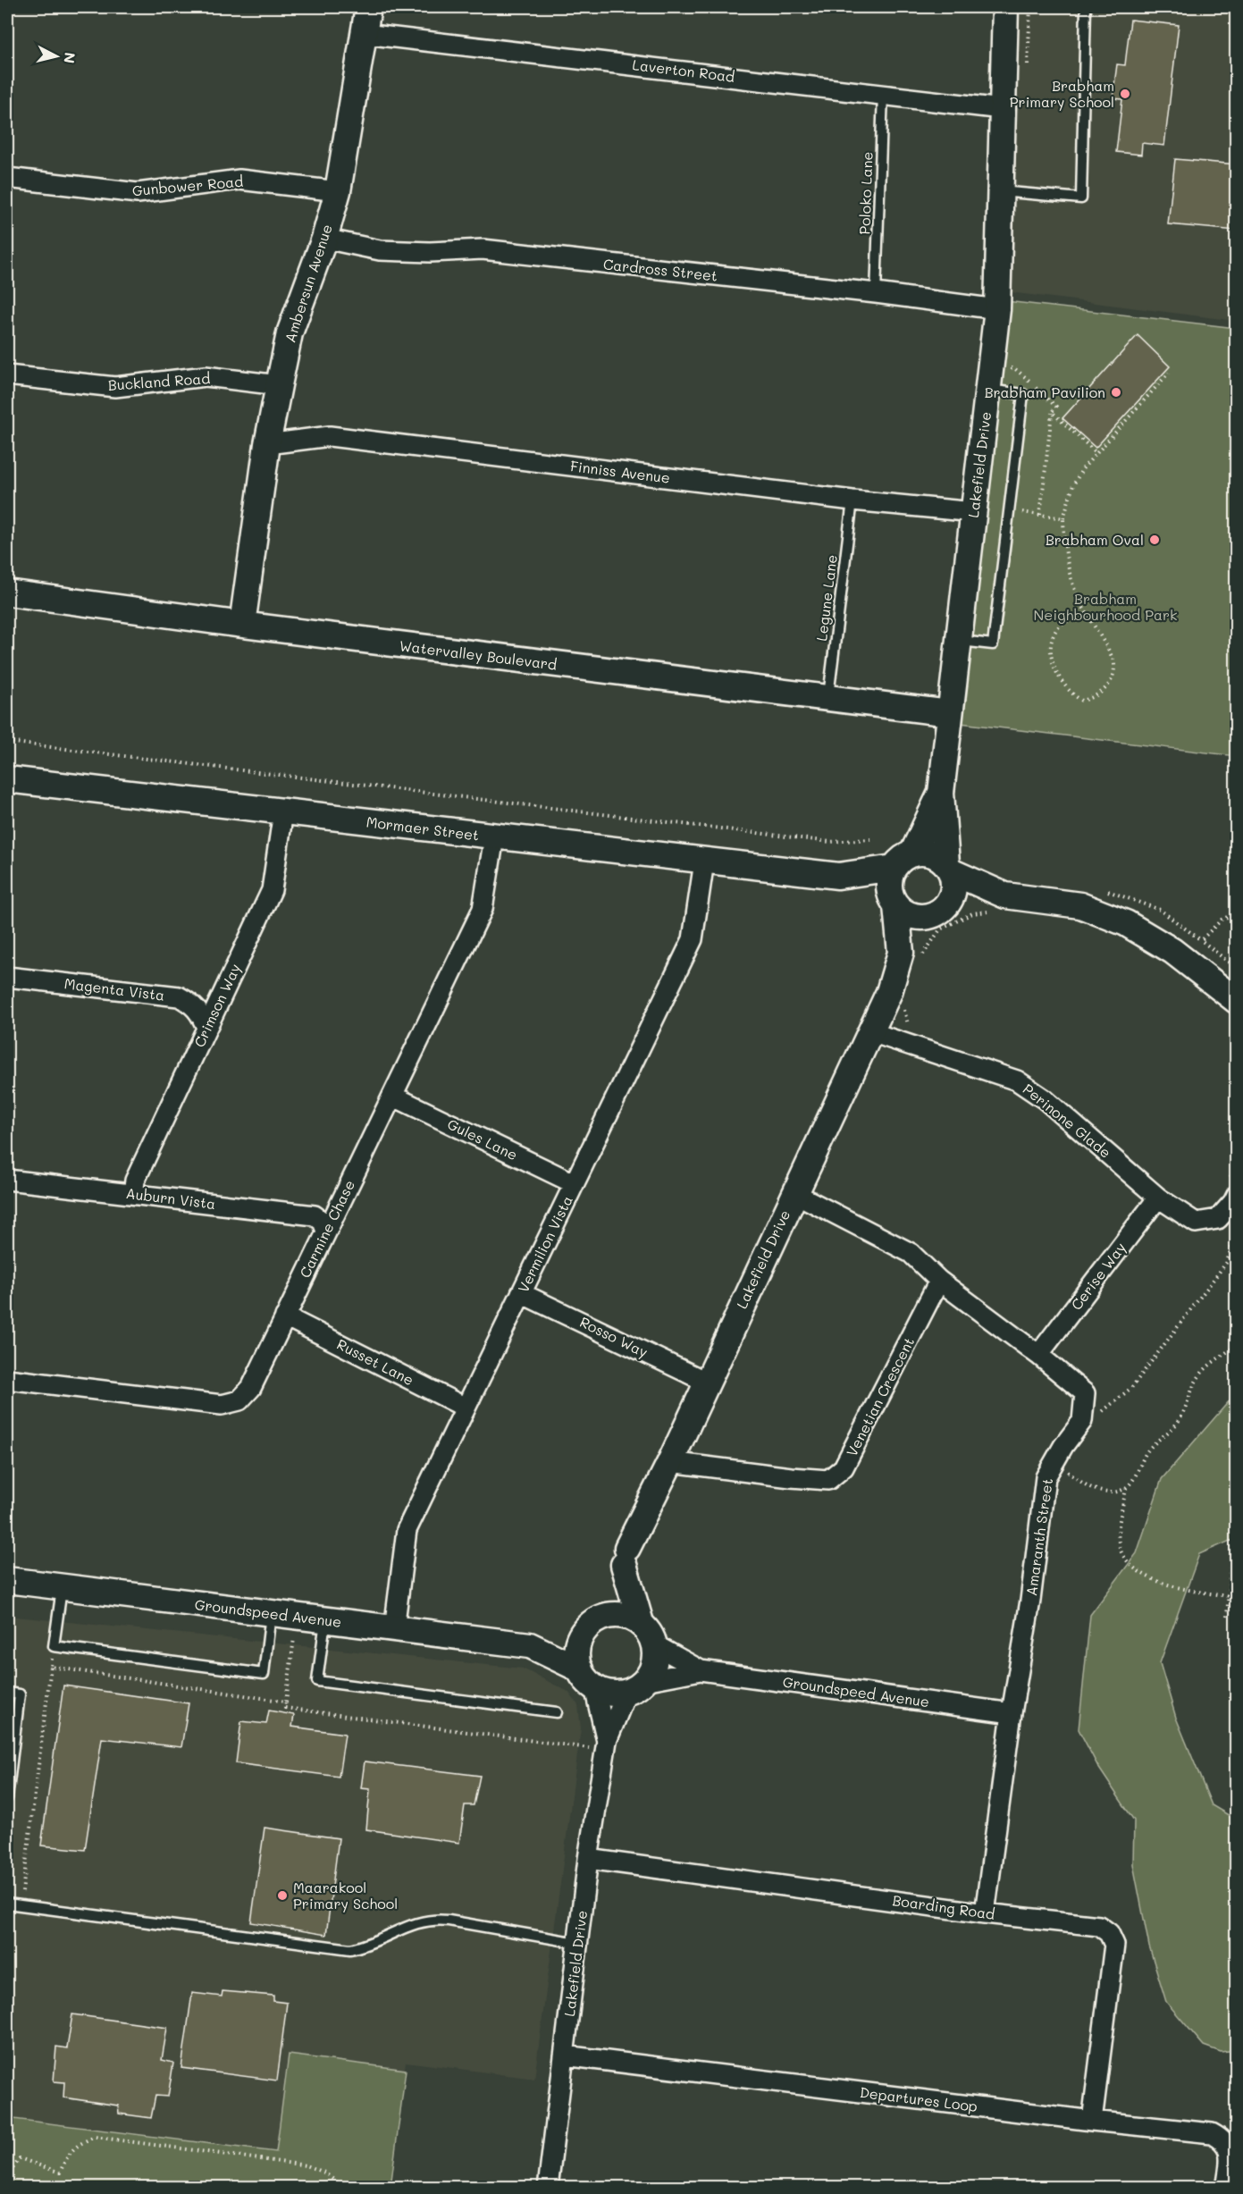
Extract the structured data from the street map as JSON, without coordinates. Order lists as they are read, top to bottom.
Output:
{
  "streets": {
    "street": [
      "Laverton Road",
      "Gunbower Road",
      "Cardross Street",
      "Ambersun Avenue",
      "Buckland Road",
      "Lakefield Drive",
      "Finniss Avenue",
      "Watervalley Boulevard",
      "Mormaer Street",
      "Magenta Vista",
      "Crimson Way",
      "Perinone Glade",
      "Gules Lane",
      "Auburn Vista",
      "Carmine Chase",
      "Vermilion Vista",
      "Cerise Way",
      "Rosso Way",
      "Russet Lane",
      "Venetian Crescent",
      "Amaranth Street",
      "Groundspeed Avenue",
      "Boarding Road",
      "Departures Loop"
    ],
    "lane": ["Poloko Lane", "Legune Lane"]
  },
  "crossings": [
    ["Laverton Road", "Poloko Lane"],
    ["Laverton Road", "Ambersun Avenue"],
    ["Laverton Road", "Lakefield Drive"],
    ["Gunbower Road", "Ambersun Avenue"],
    ["Poloko Lane", "Cardross Street"],
    ["Cardross Street", "Ambersun Avenue"],
    ["Cardross Street", "Lakefield Drive"],
    ["Ambersun Avenue", "Buckland Road"],
    ["Ambersun Avenue", "Finniss Avenue"],
    ["Ambersun Avenue", "Watervalley Boulevard"],
    ["Lakefield Drive", "Finniss Avenue"],
    ["Lakefield Drive", "Watervalley Boulevard"],
    ["Lakefield Drive", "Mormaer Street"],
    ["Lakefield Drive", "Perinone Glade"],
    ["Lakefield Drive", "Rosso Way"],
    ["Lakefield Drive", "Venetian Crescent"],
    ["Lakefield Drive", "Amaranth Street"],
    ["Lakefield Drive", "Groundspeed Avenue"],
    ["Lakefield Drive", "Boarding Road"],
    ["Lakefield Drive", "Departures Loop"],
    ["Finniss Avenue", "Legune Lane"],
    ["Legune Lane", "Watervalley Boulevard"],
    ["Mormaer Street", "Crimson Way"],
    ["Mormaer Street", "Carmine Chase"],
    ["Mormaer Street", "Vermilion Vista"],
    ["Magenta Vista", "Crimson Way"],
    ["Crimson Way", "Auburn Vista"],
    ["Perinone Glade", "Cerise Way"],
    ["Gules Lane", "Carmine Chase"],
    ["Gules Lane", "Vermilion Vista"],
    ["Auburn Vista", "Carmine Chase"],
    ["Carmine Chase", "Russet Lane"],
    ["Vermilion Vista", "Rosso Way"],
    ["Vermilion Vista", "Russet Lane"],
    ["Vermilion Vista", "Groundspeed Avenue"],
    ["Cerise Way", "Amaranth Street"],
    ["Venetian Crescent", "Amaranth Street"],
    ["Amaranth Street", "Groundspeed Avenue"],
    ["Amaranth Street", "Boarding Road"],
    ["Boarding Road", "Departures Loop"]
  ],
  "parks": ["Brabham Neighbourhood Park"],
  "places": [
    "Brabham Primary School",
    "Brabham Pavilion",
    "Brabham Oval",
    "Maarakool Primary School"
  ],
  "north": "right"
}
